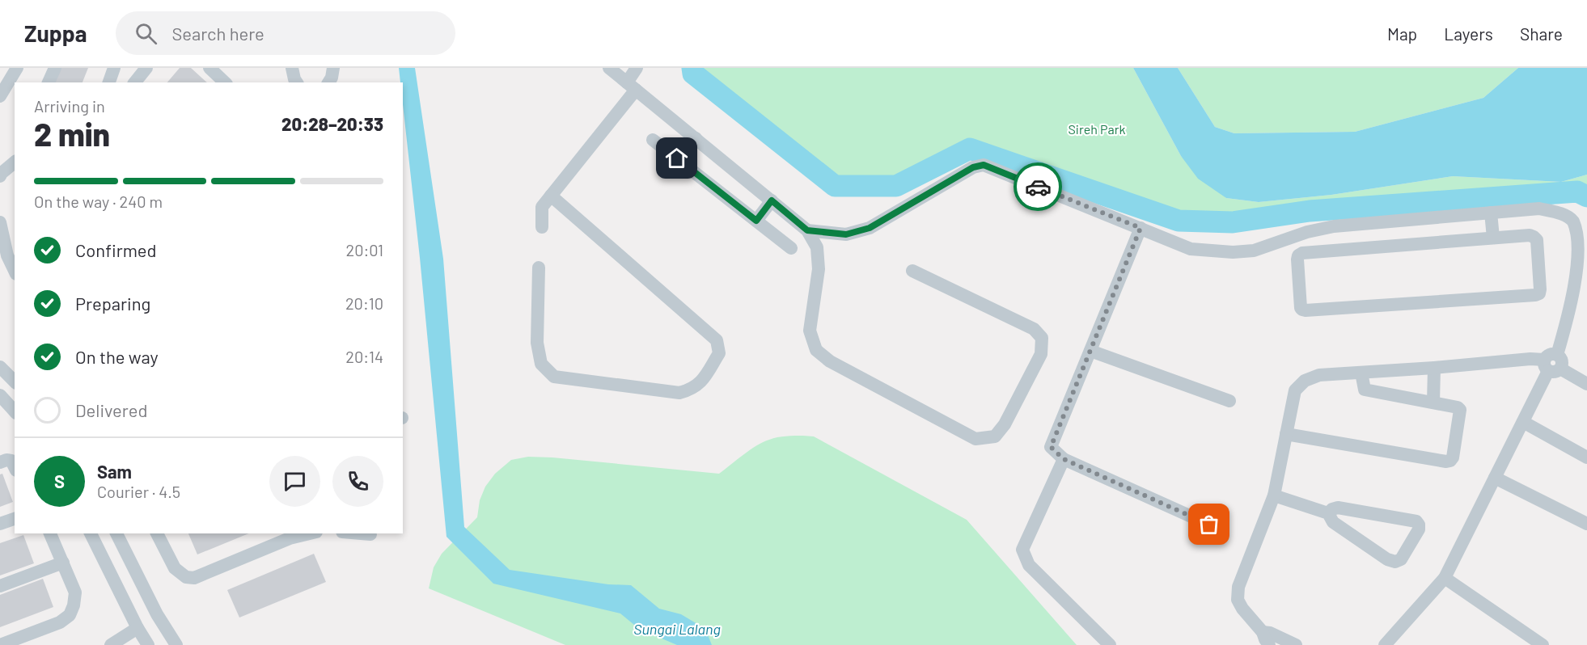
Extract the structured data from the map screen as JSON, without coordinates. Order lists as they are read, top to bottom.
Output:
{
  "water": ["Sungai Lalang"],
  "parks": ["Sireh Park"],
  "page": {
    "header": "Zuppa",
    "search": "Search here",
    "nav": ["Map", "Layers", "Share"],
    "heading": ["2 min", "Arriving in", "20:28–20:33"],
    "panel": ["Sam", "Courier · 4.5"],
    "bar": "On the way · 240 m",
    "list": [
      ["Confirmed", "20:01"],
      ["Preparing", "20:10"],
      ["On the way", "20:14"],
      "Delivered"
    ],
    "round": "S"
  }
}
